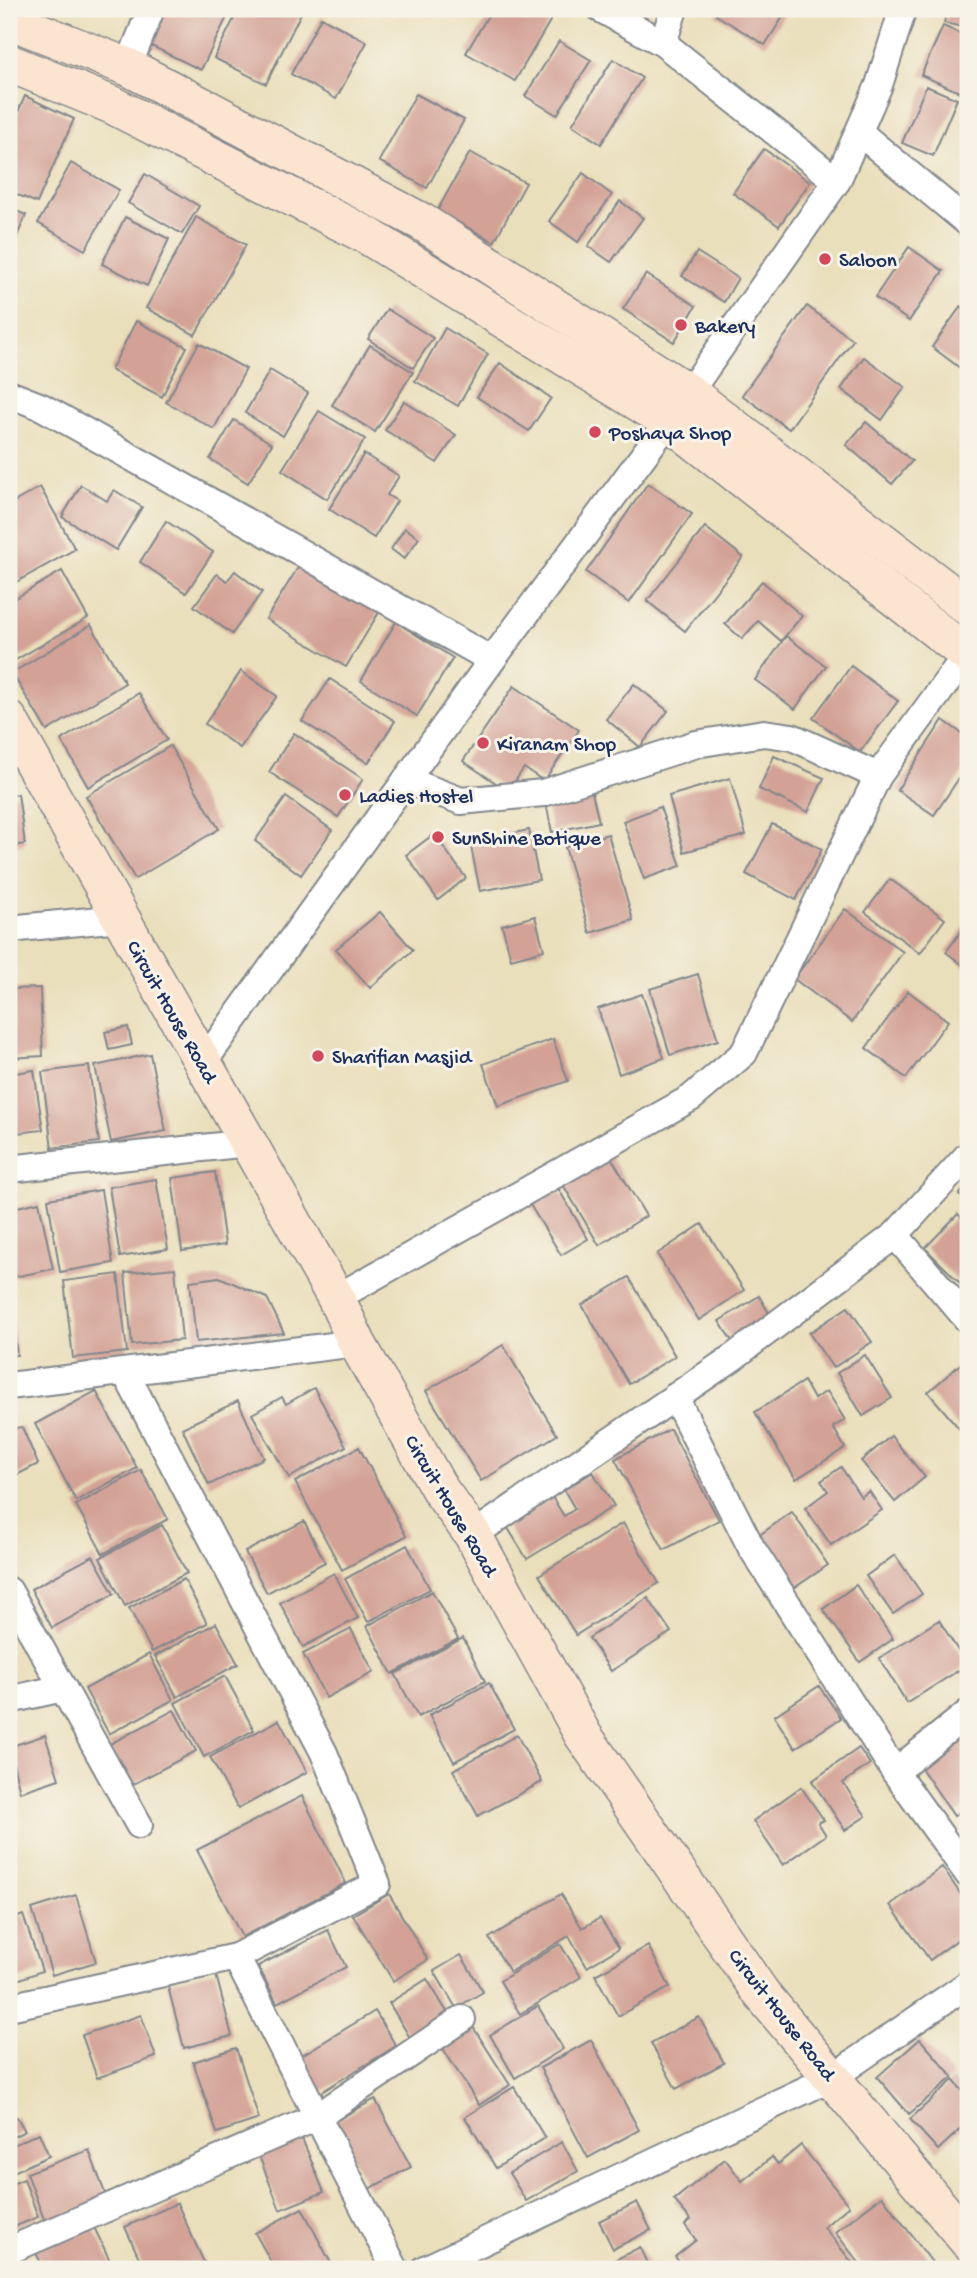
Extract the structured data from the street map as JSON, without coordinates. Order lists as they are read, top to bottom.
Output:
{
  "streets": {
    "street": ["Circuit House Road"]
  },
  "places": [
    "Saloon",
    "Bakery",
    "Poshaya Shop",
    "Kiranam Shop",
    "Ladies Hostel",
    "SunShine Botique",
    "Sharifian Masjid"
  ]
}
